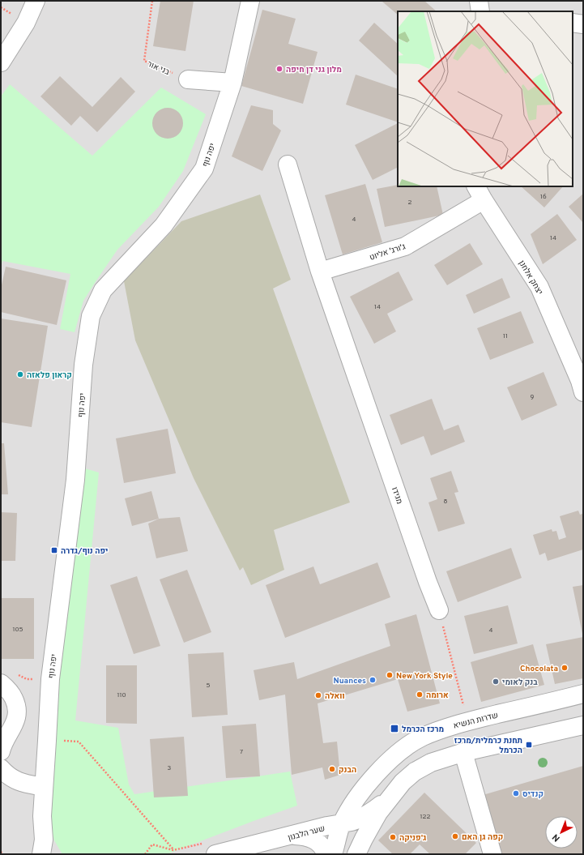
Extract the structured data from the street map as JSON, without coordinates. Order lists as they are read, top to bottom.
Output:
{
  "streets": {
    "street": [
      "יפה נוף",
      "ג'ורג' אליוט",
      "יצחק אלחנן",
      "מגידו",
      "שדרות הנשיא",
      "שער הלבנון"
    ],
    "path": ["בני אור"]
  },
  "crossings": [
    ["ג'ורג' אליוט", "יצחק אלחנן"],
    ["ג'ורג' אליוט", "מגידו"],
    ["שדרות הנשיא", "שער הלבנון"]
  ],
  "places": {
    "other": [
      "מלון גני דן חיפה",
      "קראון פלאזה",
      "Chocolata",
      "New York Style",
      "Nuances",
      "בנק לאומי",
      "ארומה",
      "וואלה",
      "הבנק",
      "קנדיס",
      "קפה גן האם",
      "ג'פניקה"
    ],
    "transit": ["יפה נוף/גדרה", "מרכז הכרמל", "תחנת כרמלית/מרכז הכרמל"]
  },
  "house_numbers": [
    "16",
    "2",
    "4",
    "14",
    "14",
    "11",
    "9",
    "8",
    "105",
    "4",
    "5",
    "110",
    "7",
    "3",
    "122"
  ],
  "north": "bottom left"
}
